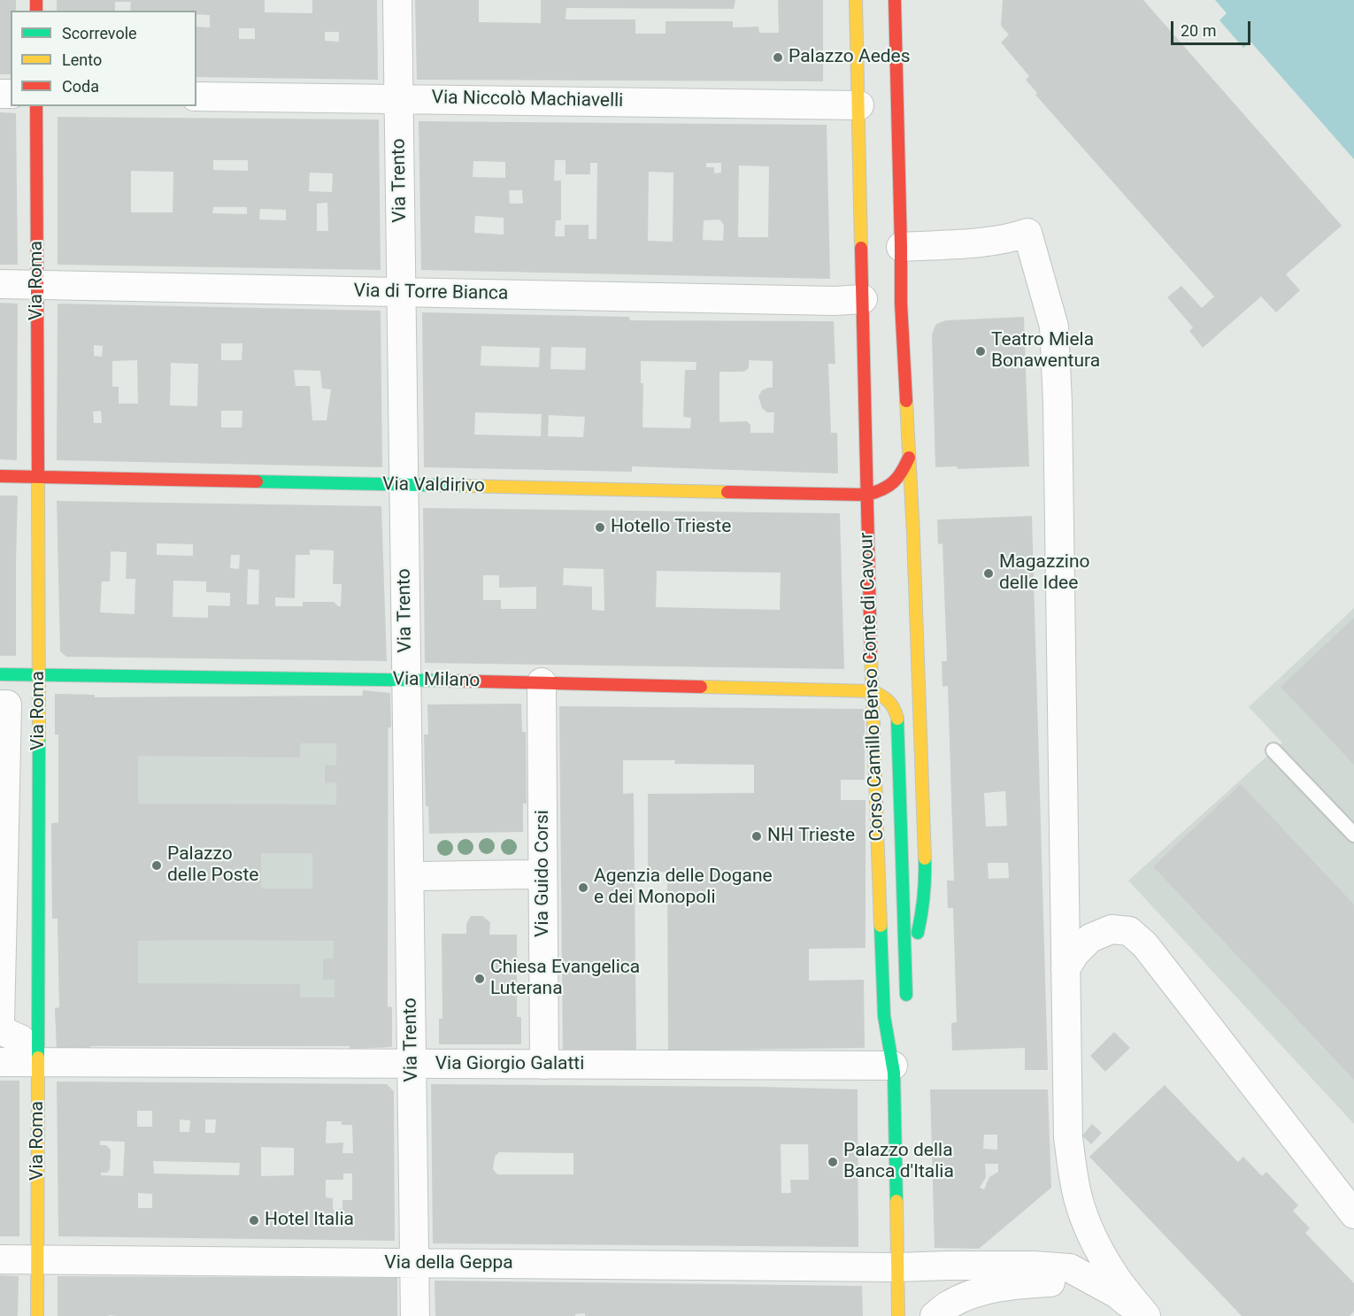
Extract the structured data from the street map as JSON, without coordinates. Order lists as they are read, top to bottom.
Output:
{
  "streets": {
    "main road": [
      "Via Roma",
      "Via Valdirivo",
      "Via Milano",
      "Corso Camillo Benso Conte di Cavour"
    ],
    "street": [
      "Via Niccolò Machiavelli",
      "Via Trento",
      "Via di Torre Bianca",
      "Via Guido Corsi",
      "Via Giorgio Galatti",
      "Via della Geppa"
    ]
  },
  "crossings": [
    ["Via Niccolò Machiavelli", "Via Trento"],
    ["Via Niccolò Machiavelli", "Corso Camillo Benso Conte di Cavour"],
    ["Via Trento", "Via di Torre Bianca"],
    ["Via Trento", "Via Valdirivo"],
    ["Via Trento", "Via Milano"],
    ["Via Trento", "Via Giorgio Galatti"],
    ["Via Trento", "Via della Geppa"],
    ["Via Roma", "Via di Torre Bianca"],
    ["Via Roma", "Via Valdirivo"],
    ["Via Roma", "Via Milano"],
    ["Via Roma", "Via Giorgio Galatti"],
    ["Via Roma", "Via della Geppa"],
    ["Via di Torre Bianca", "Corso Camillo Benso Conte di Cavour"],
    ["Via Valdirivo", "Corso Camillo Benso Conte di Cavour"],
    ["Via Milano", "Corso Camillo Benso Conte di Cavour"],
    ["Via Milano", "Via Guido Corsi"],
    ["Corso Camillo Benso Conte di Cavour", "Via Giorgio Galatti"],
    ["Corso Camillo Benso Conte di Cavour", "Via della Geppa"],
    ["Via Guido Corsi", "Via Giorgio Galatti"]
  ],
  "places": [
    "Palazzo Aedes",
    "Teatro Miela Bonawentura",
    "Hotello Trieste",
    "Magazzino delle Idee",
    "NH Trieste",
    "Palazzo delle Poste",
    "Agenzia delle Dogane e dei Monopoli",
    "Chiesa Evangelica Luterana",
    "Palazzo della Banca d'Italia",
    "Hotel Italia"
  ],
  "legend": ["Scorrevole", "Lento", "Coda"],
  "scale_bar": "20 m"
}
